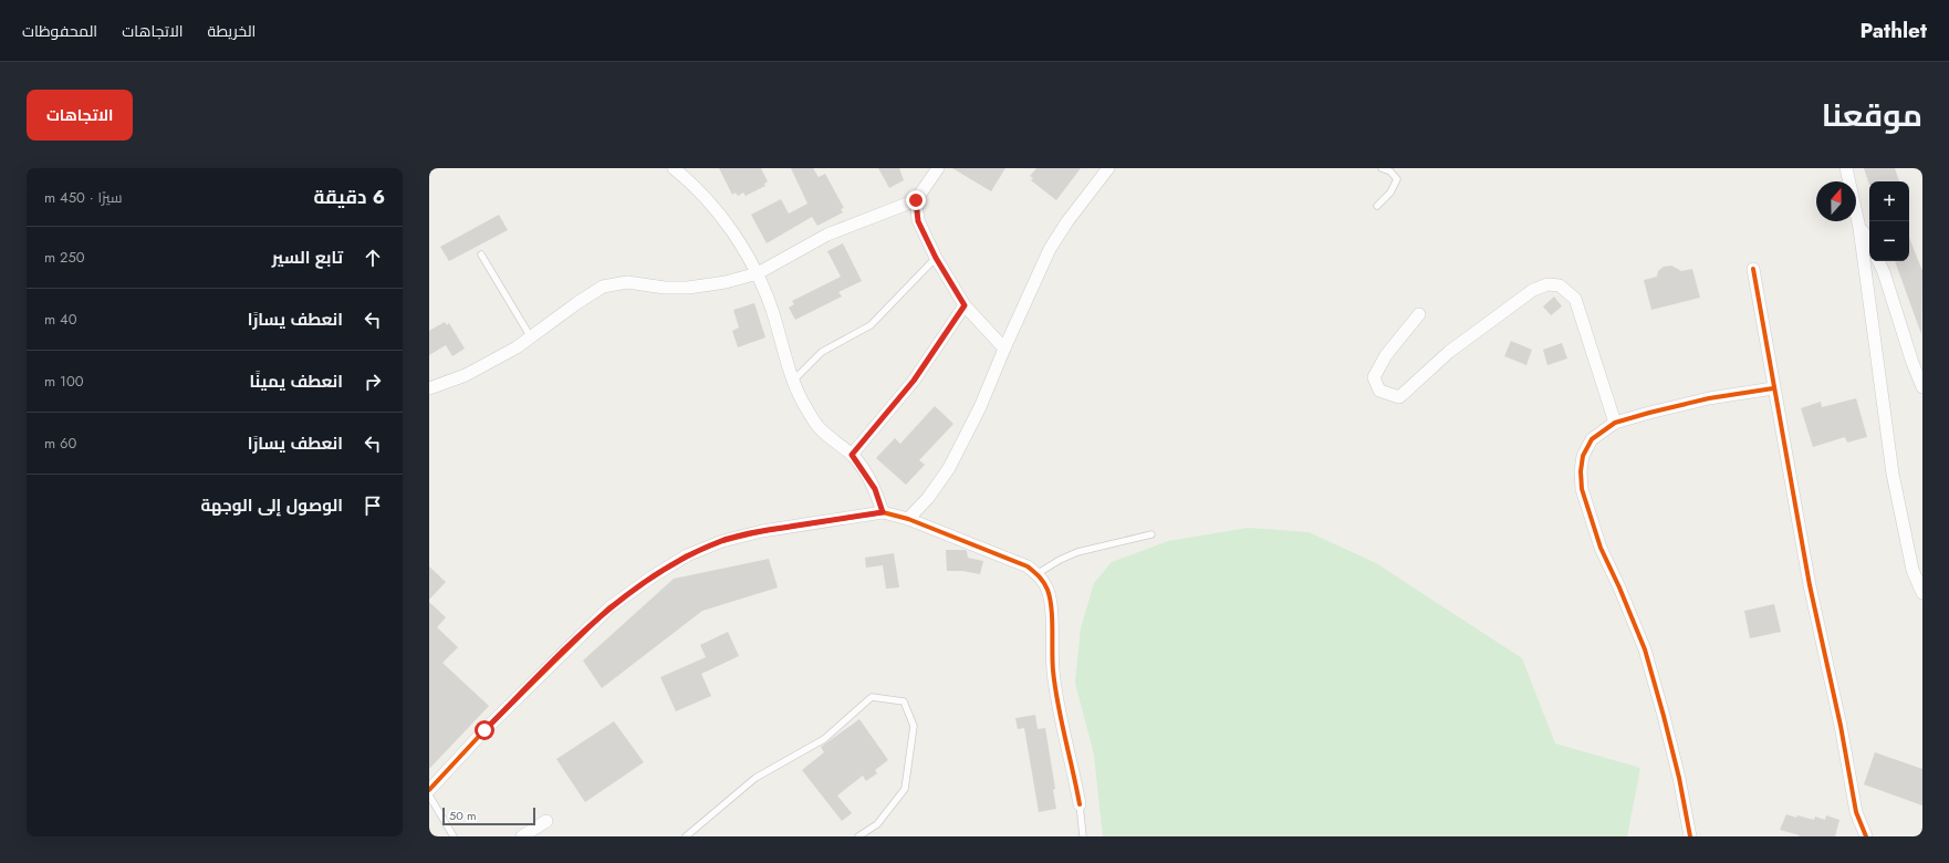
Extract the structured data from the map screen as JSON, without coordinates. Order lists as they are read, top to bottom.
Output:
{
  "scale_bar": "50 m",
  "north": "top",
  "page": {
    "header": "Pathlet",
    "nav": ["الخريطة", "الاتجاهات", "المحفوظات"],
    "title": "موقعنا",
    "buttons": "الاتجاهات",
    "heading": ["6 دقيقة", "سيرًا · 450 m"],
    "map_buttons": ["+", "−"],
    "list": [
      ["تابع السير", "250 m"],
      ["انعطف يسارًا", "40 m"],
      ["انعطف يمينًا", "100 m"],
      ["انعطف يسارًا", "60 m"],
      "الوصول إلى الوجهة"
    ],
    "scale": "50 m"
  }
}
